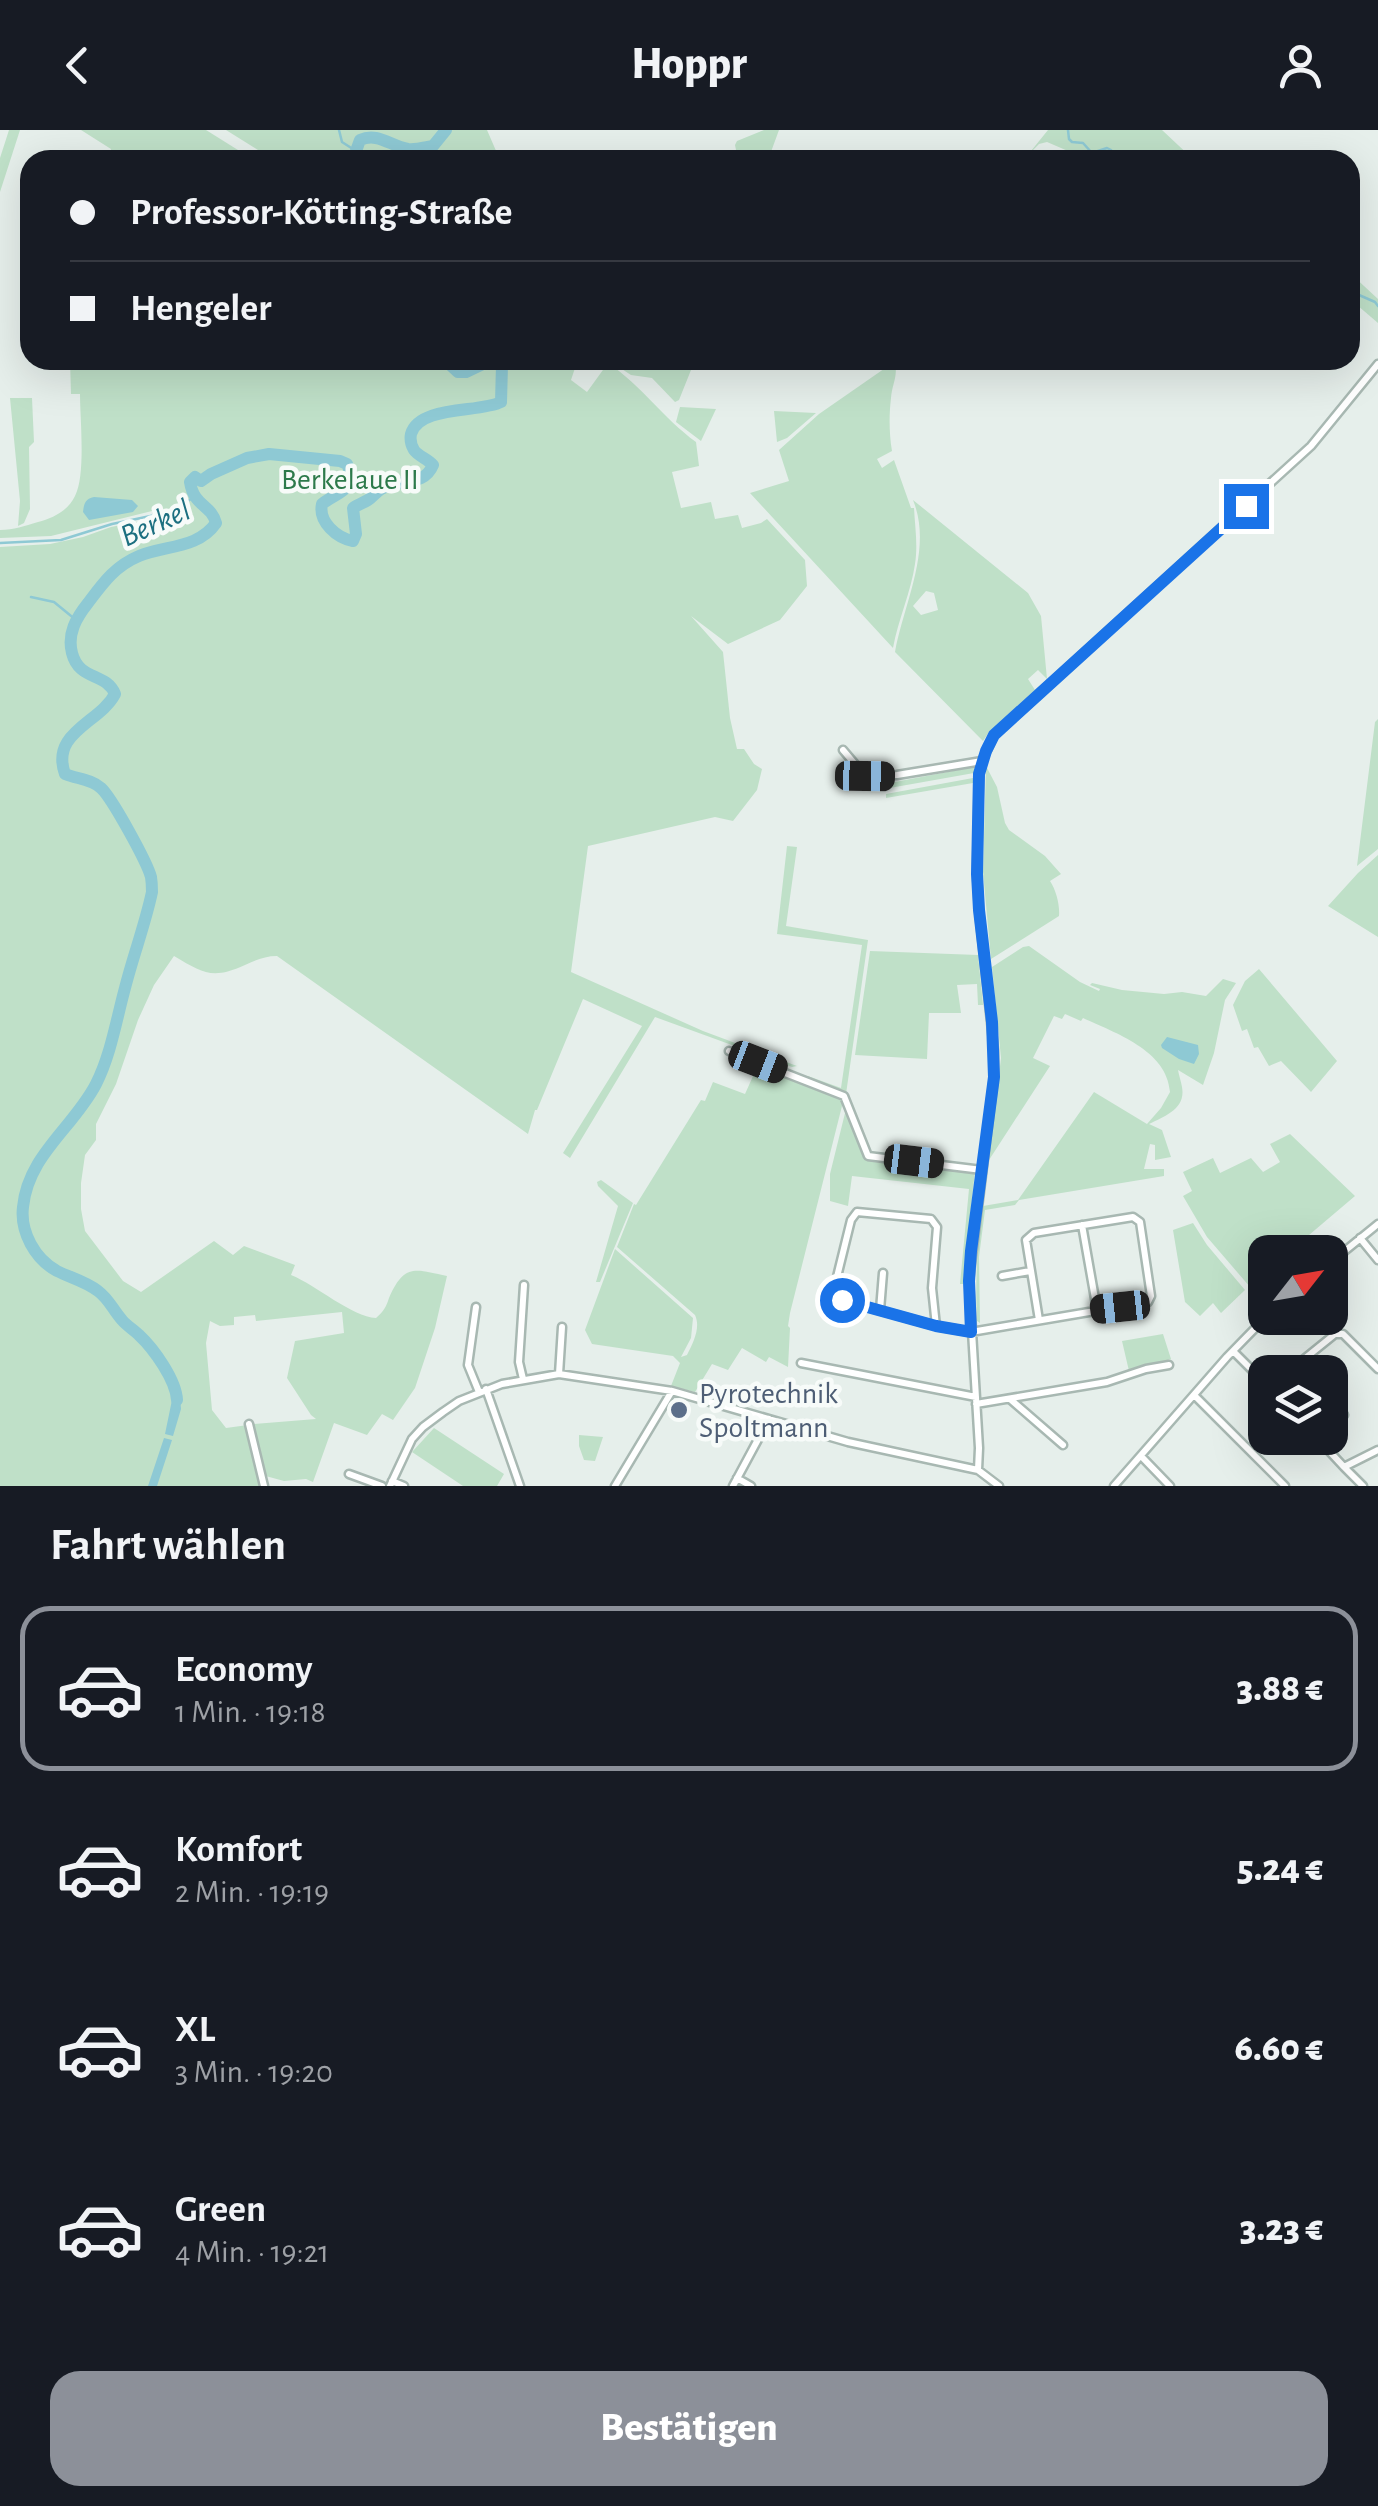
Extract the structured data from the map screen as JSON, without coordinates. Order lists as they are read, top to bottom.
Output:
{
  "water": ["Berkel"],
  "parks": ["Berkelaue II"],
  "places": ["Pyrotechnik Spoltmann"],
  "north": "top right",
  "page": {
    "header": "Hoppr",
    "banner": ["Professor-Kötting-Straße", "Hengeler"],
    "heading": "Fahrt wählen",
    "list": [
      {
        "name": "Economy",
        "note": "1 Min. · 19:18",
        "value": "3.88 €"
      },
      {
        "name": "Komfort",
        "note": "2 Min. · 19:19",
        "value": "5.24 €"
      },
      {
        "name": "XL",
        "note": "3 Min. · 19:20",
        "value": "6.60 €"
      },
      {
        "name": "Green",
        "note": "4 Min. · 19:21",
        "value": "3.23 €"
      }
    ],
    "buttons": "Bestätigen"
  }
}
